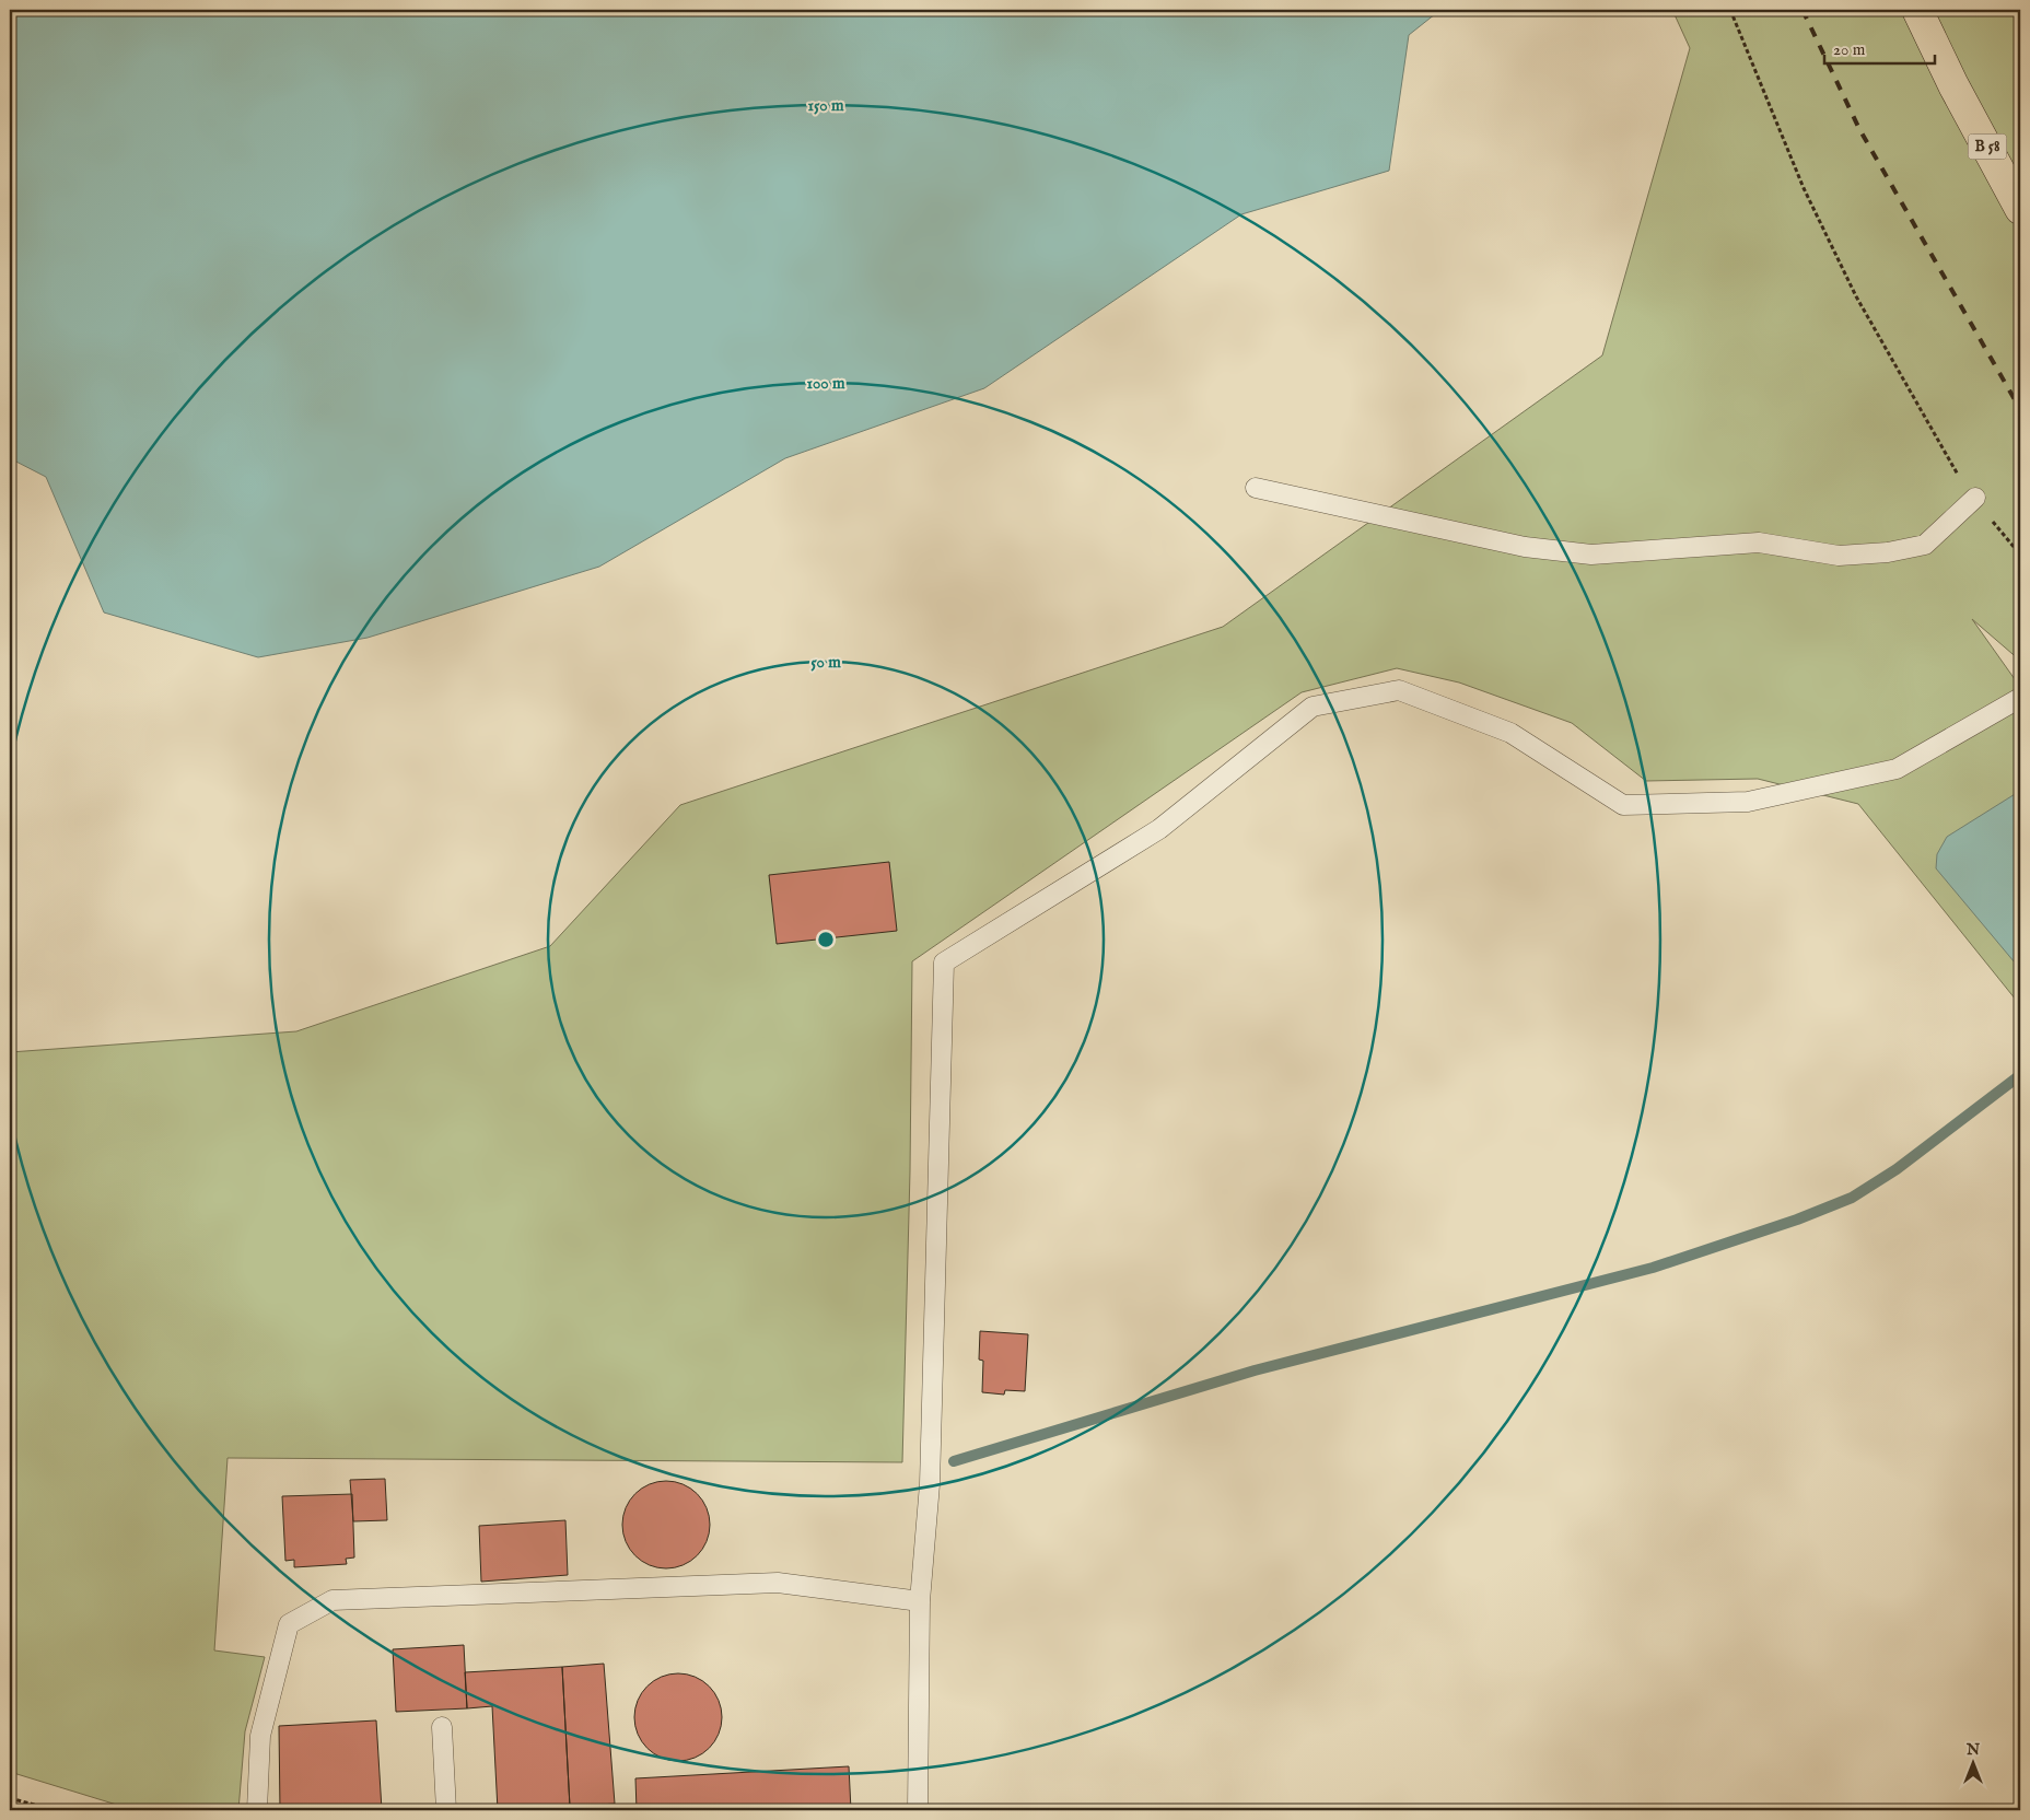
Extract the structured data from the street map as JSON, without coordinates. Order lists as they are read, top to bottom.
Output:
{
  "streets": {
    "main road": ["B 58"]
  },
  "scale_bar": "20 m",
  "north": "top",
  "rings": ["150 m", "100 m", "50 m"]
}
